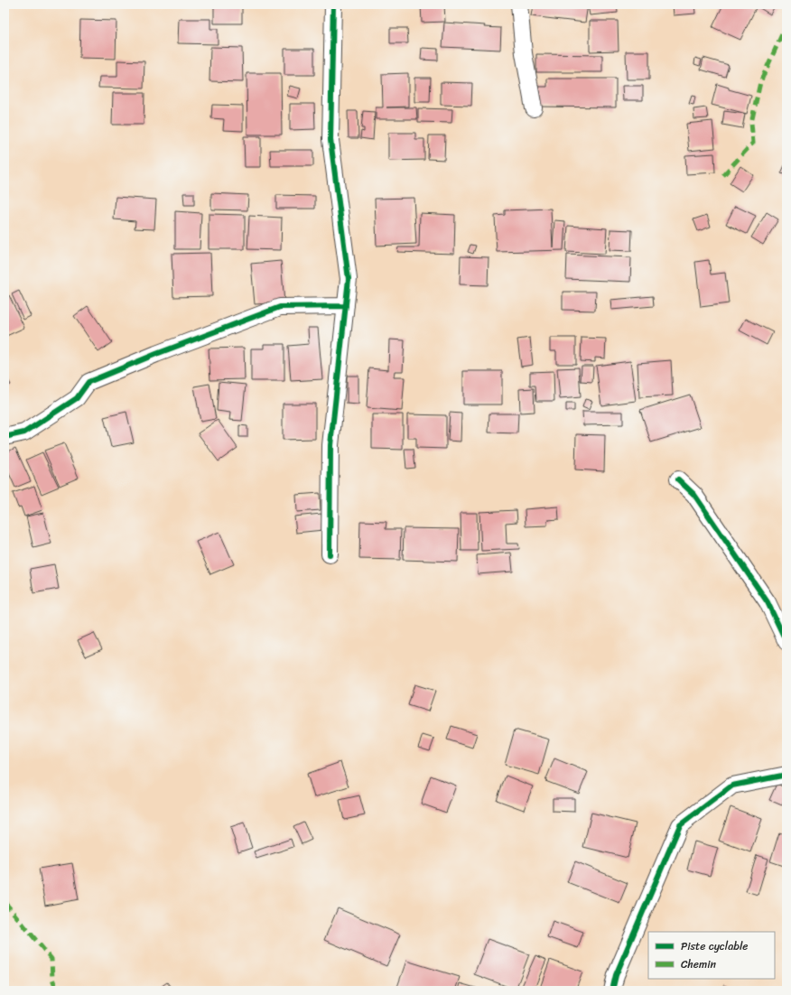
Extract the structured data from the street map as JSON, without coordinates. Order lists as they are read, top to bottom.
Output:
{
  "legend": ["Piste cyclable", "Chemin"]
}
